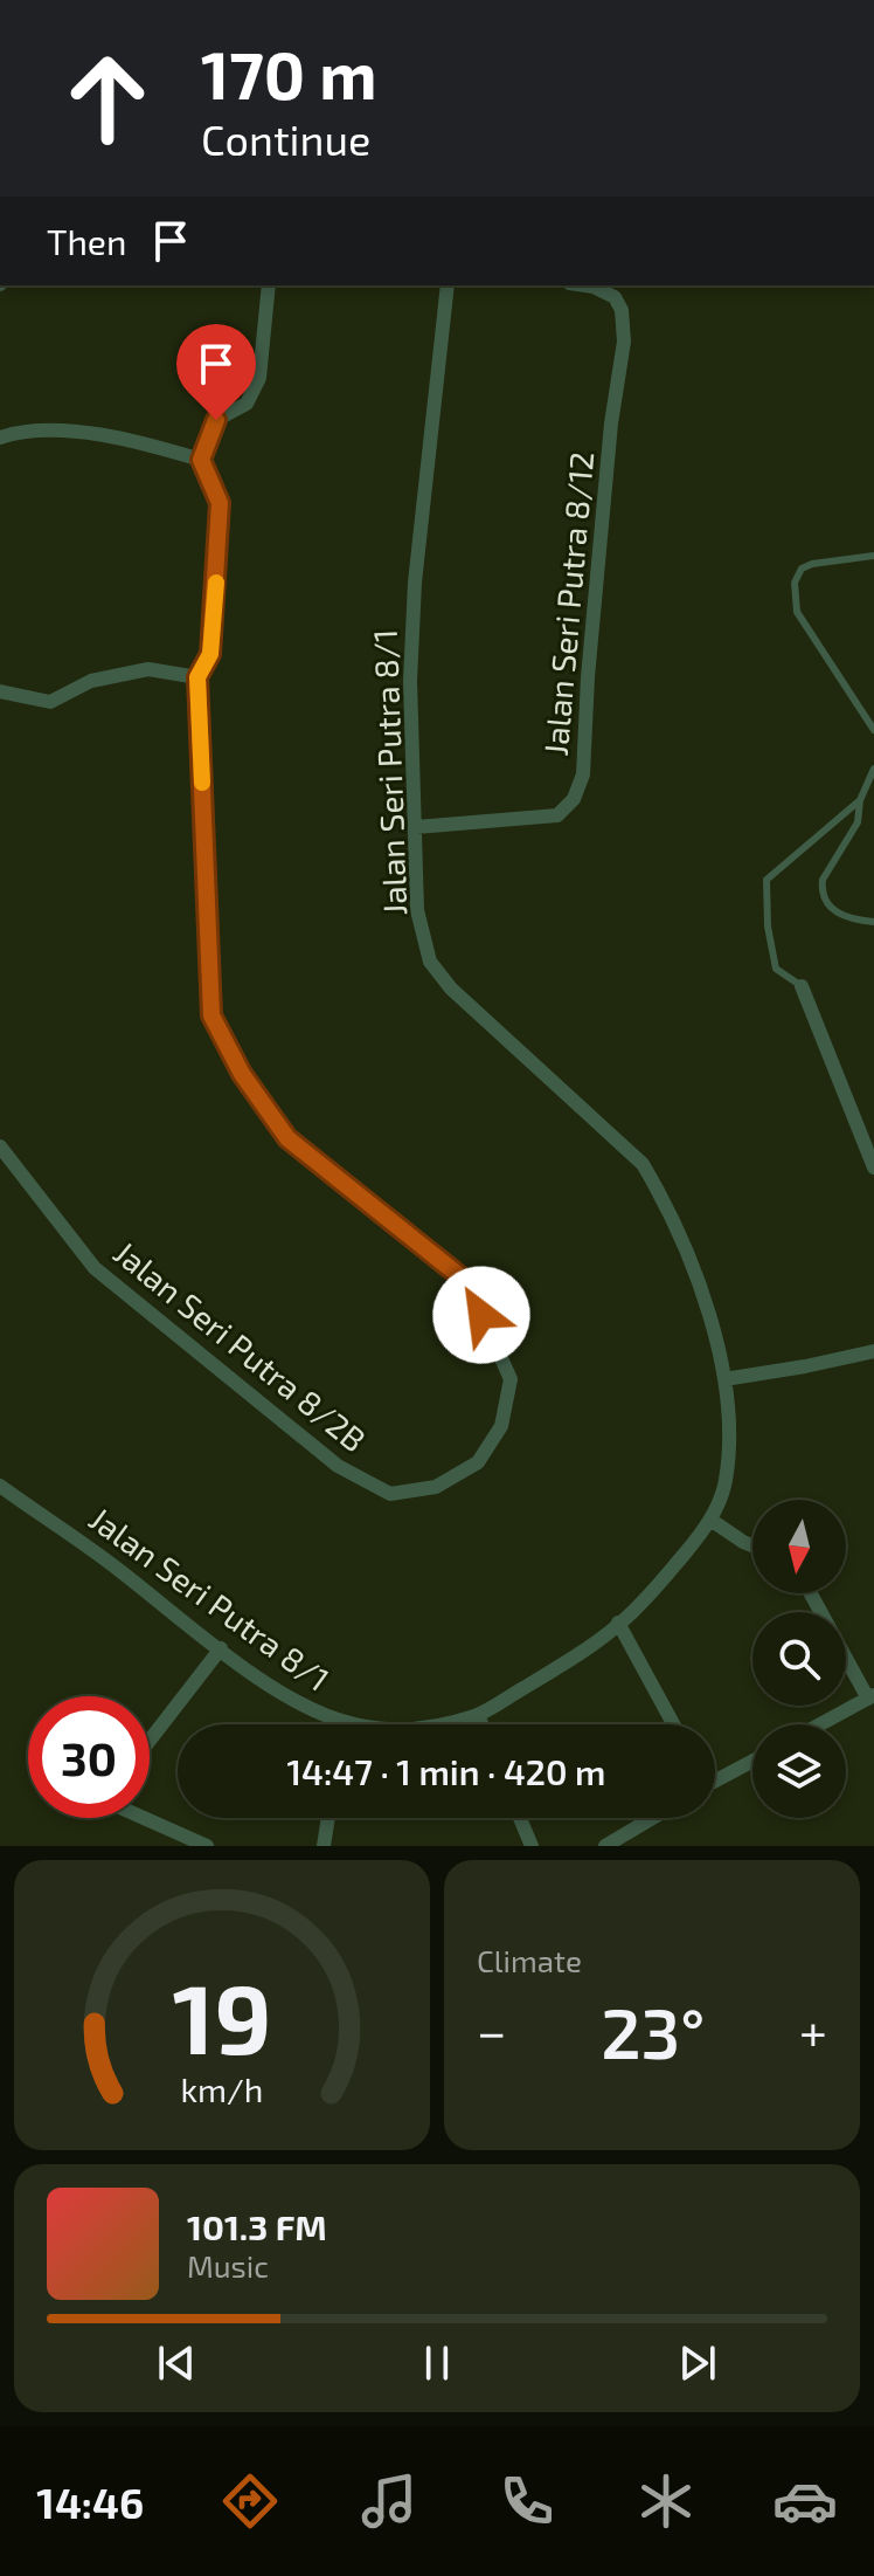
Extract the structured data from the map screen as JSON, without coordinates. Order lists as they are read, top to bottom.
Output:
{
  "streets": {
    "street": ["Jalan Seri Putra 8/12", "Jalan Seri Putra 8/1", "Jalan Seri Putra 8/2B"]
  },
  "crossings": [
    ["Jalan Seri Putra 8/12", "Jalan Seri Putra 8/1"]
  ],
  "north": "bottom",
  "page": {
    "turn": ["170 m", "Continue"],
    "then": "Then",
    "limit": "30",
    "trip": "14:47 · 1 min · 420 m",
    "tile": "Climate",
    "heat": ["−", "23°", "+"],
    "song": ["101.3 FM", "Music"],
    "tabs": "14:46",
    "gauge": ["19", "km/h"]
  }
}
